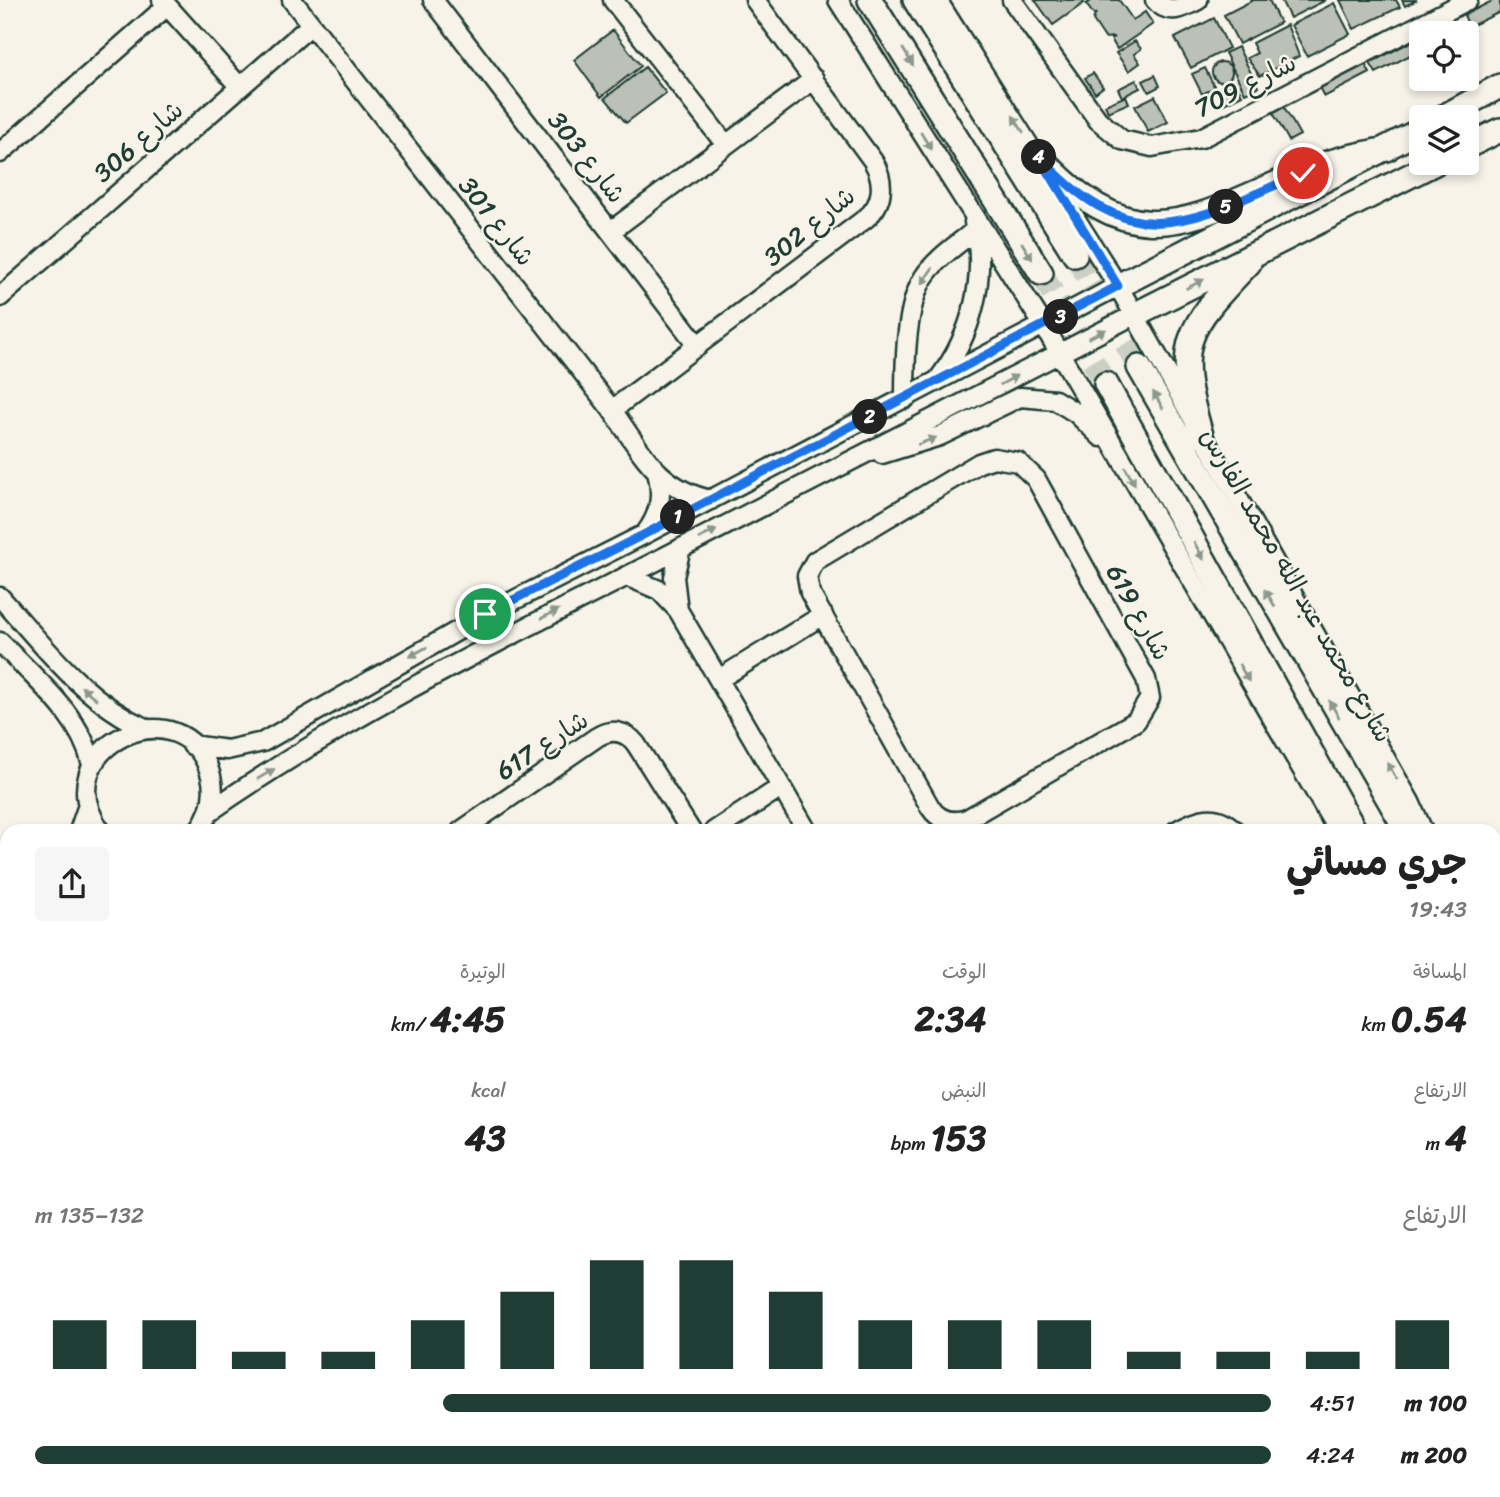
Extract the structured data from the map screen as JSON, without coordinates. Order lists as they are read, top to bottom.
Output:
{
  "streets": {
    "main road": ["شارع محمد عبد الله محمد الفارس"],
    "street": [
      "شارع 709",
      "شارع 306",
      "شارع 303",
      "شارع 301",
      "شارع 302",
      "شارع 619",
      "شارع 617"
    ]
  },
  "crossings": [
    ["شارع 306", "شارع 301"],
    ["شارع 303", "شارع 302"],
    ["شارع 301", "شارع 302"]
  ],
  "page": {
    "pins": [
      "4",
      "5",
      "3",
      "2",
      "1"
    ],
    "heading": ["جري مسائي", "19:43"],
    "stats": [
      ["المسافة", "0.54 km"],
      ["الوقت", "2:34"],
      ["الوتيرة", "4:45 /km"],
      ["الارتفاع", "4 m"],
      ["النبض", "153 bpm"],
      ["kcal", "43"]
    ],
    "chart": ["الارتفاع", "132–135 m"],
    "list": [
      {
        "name": "100 m",
        "note": "4:51"
      },
      {
        "name": "200 m",
        "note": "4:24"
      }
    ]
  }
}
